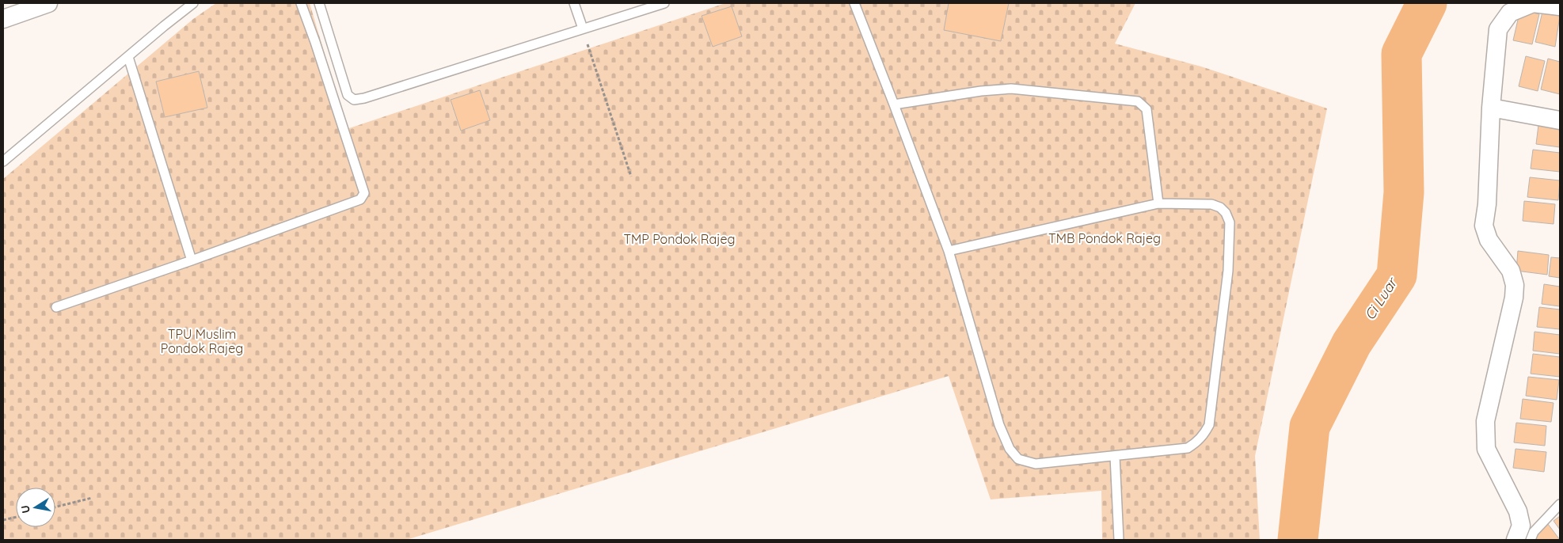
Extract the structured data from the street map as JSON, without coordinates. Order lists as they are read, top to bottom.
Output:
{
  "water": ["Ci Luar"],
  "parks": ["TMB Pondok Rajeg", "TMP Pondok Rajeg", "TPU Muslim Pondok Rajeg"],
  "north": "left"
}
